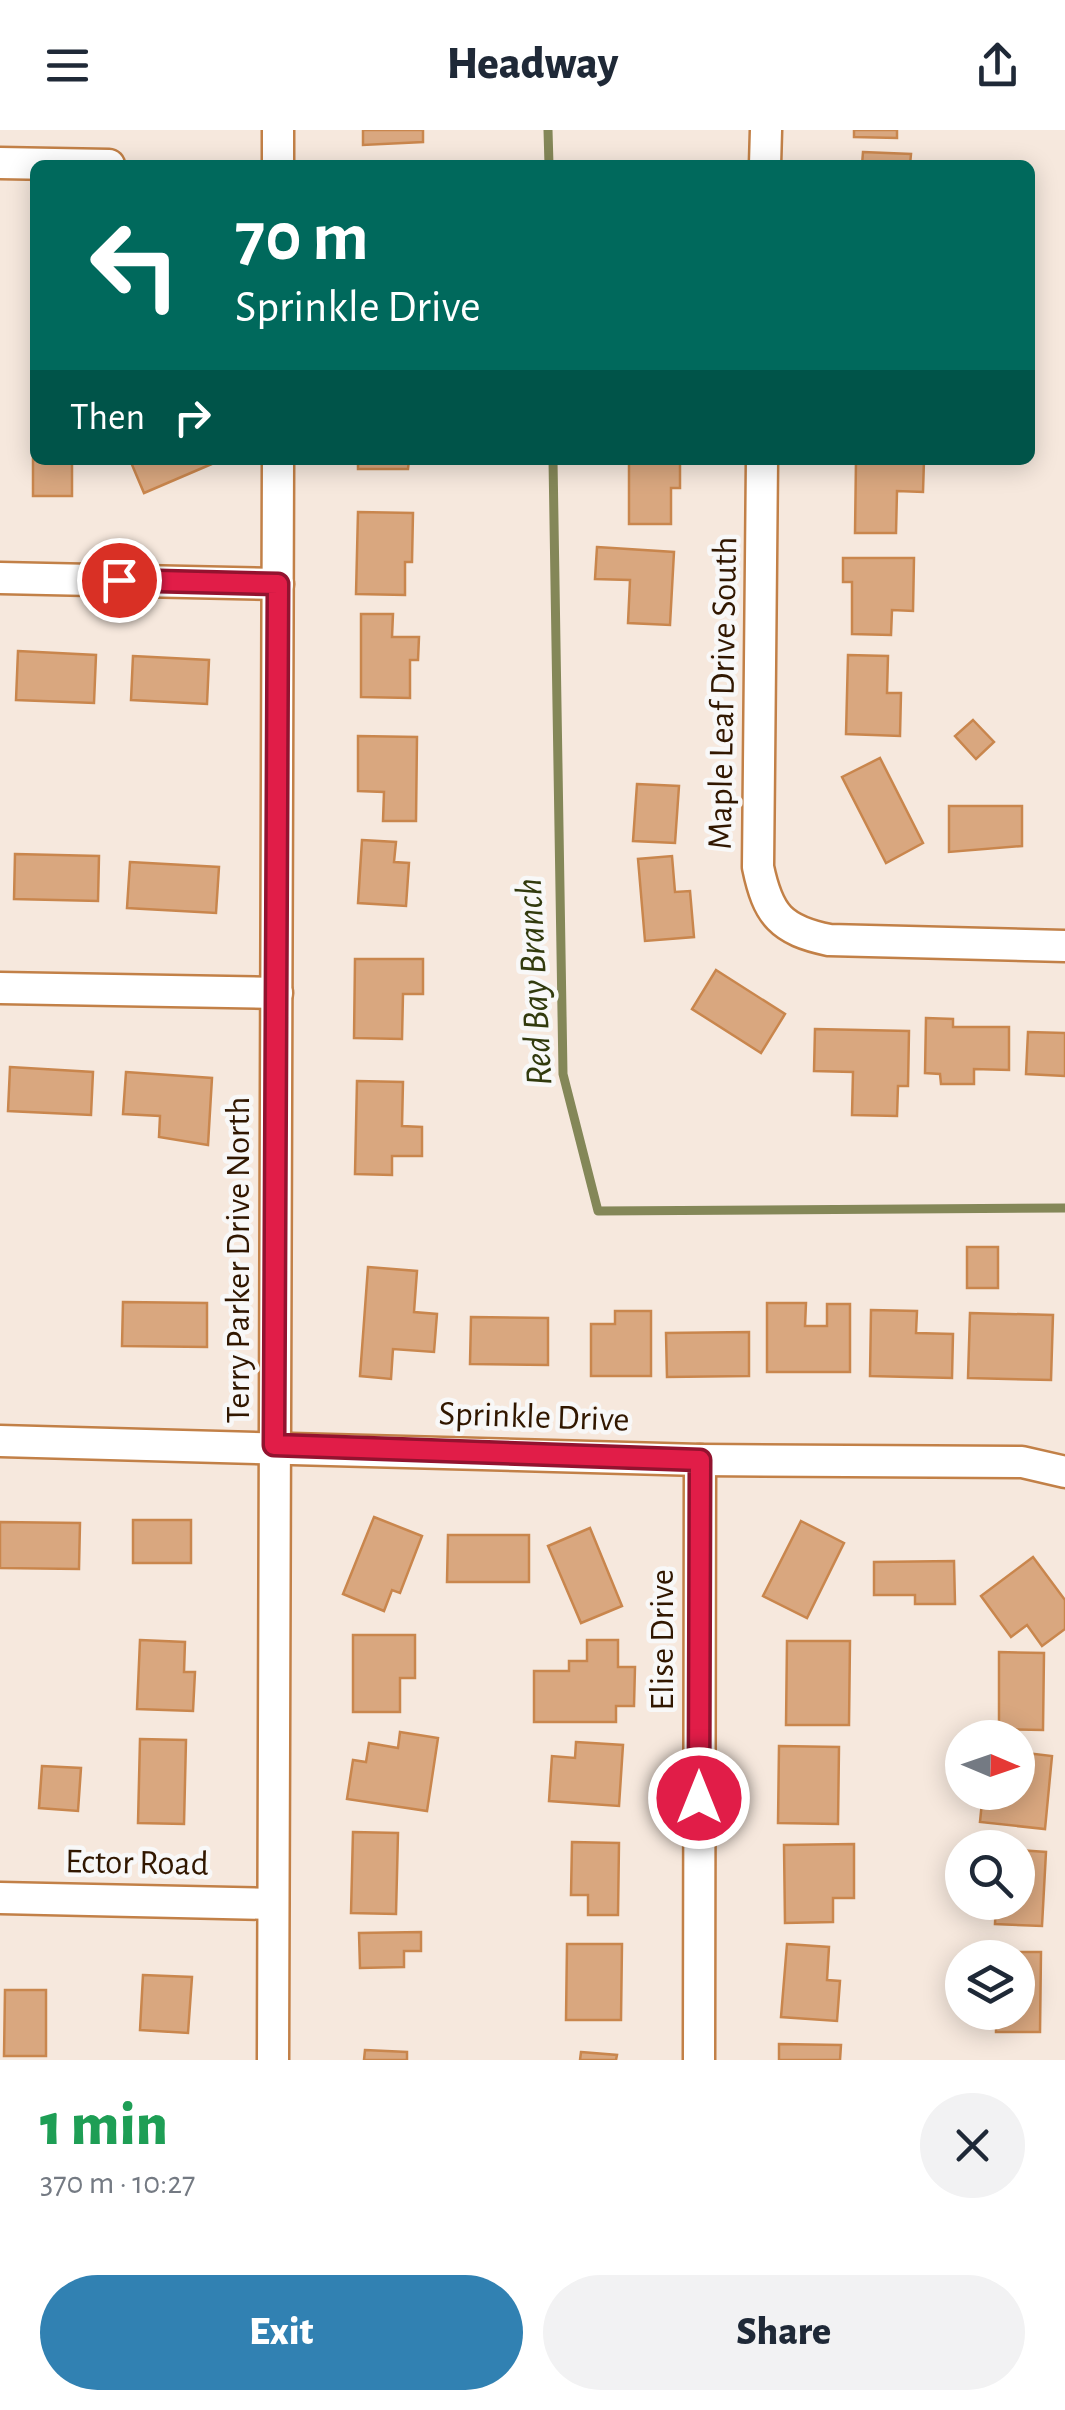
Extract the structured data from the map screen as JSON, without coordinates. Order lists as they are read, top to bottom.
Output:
{
  "streets": {
    "street": [
      "Maple Leaf Drive South",
      "Terry Parker Drive North",
      "Sprinkle Drive",
      "Elise Drive",
      "Ector Road"
    ]
  },
  "crossings": [
    ["Terry Parker Drive North", "Sprinkle Drive"],
    ["Terry Parker Drive North", "Ector Road"],
    ["Sprinkle Drive", "Elise Drive"]
  ],
  "water": ["Red Bay Branch"],
  "north": "right",
  "page": {
    "header": "Headway",
    "turn": ["70 m", "Sprinkle Drive"],
    "then": "Then",
    "heading": ["1 min", "370 m · 10:27"],
    "buttons": ["Exit", "Share"]
  }
}
